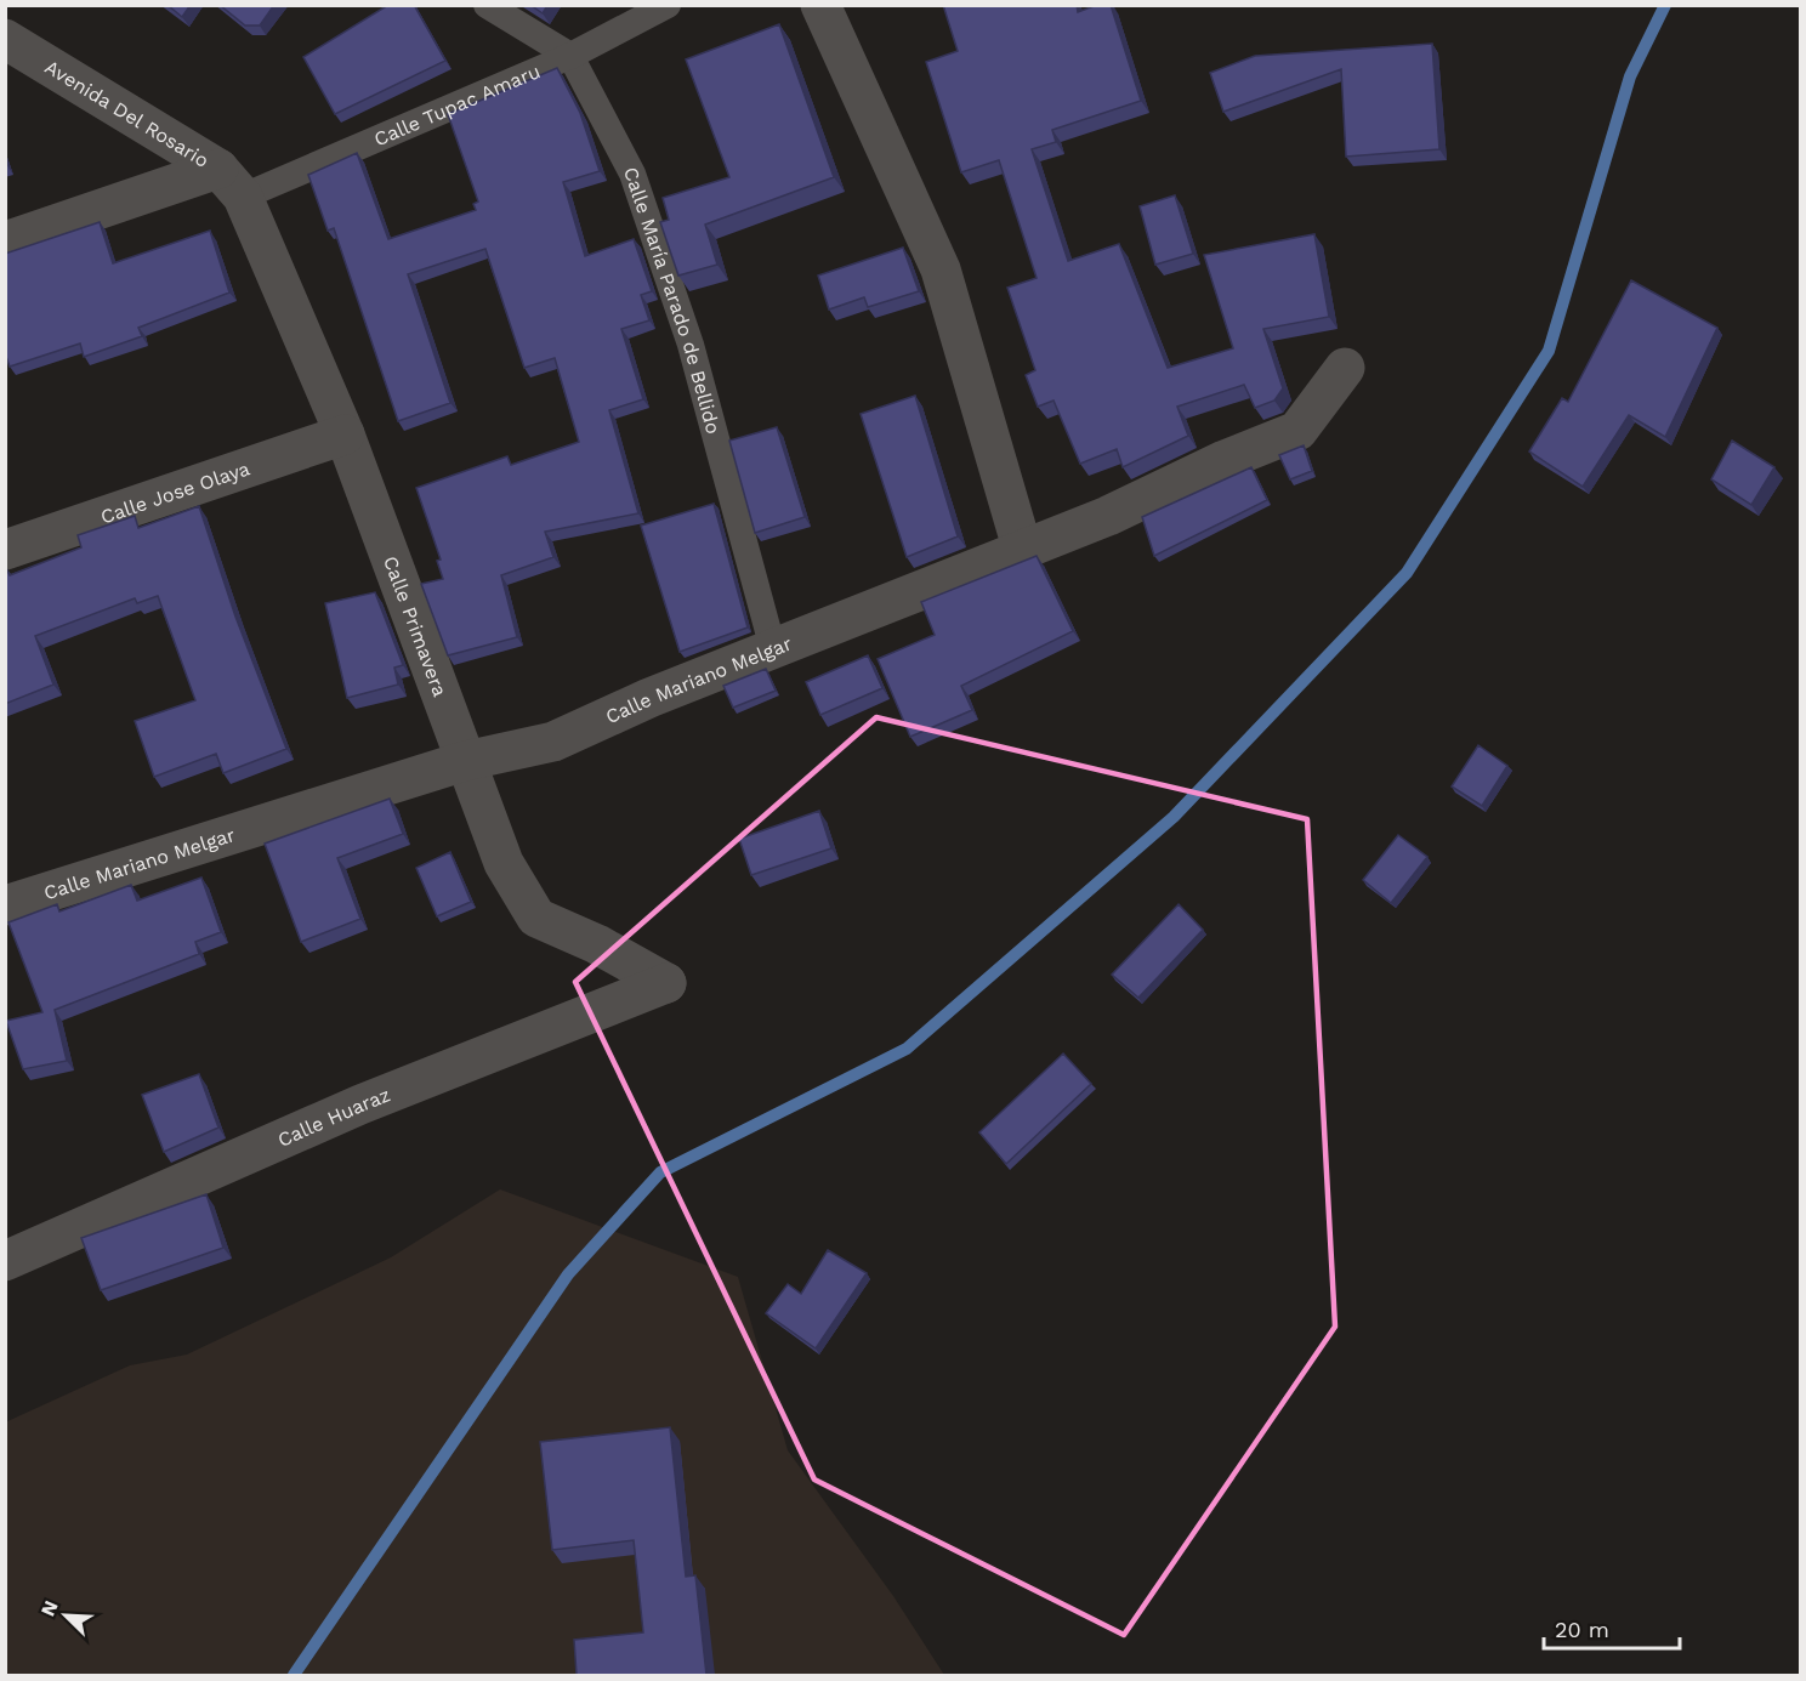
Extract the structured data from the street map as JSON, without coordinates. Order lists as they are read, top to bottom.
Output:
{
  "streets": {
    "street": [
      "Calle Tupac Amaru",
      "Avenida Del Rosario",
      "Calle Jose Olaya",
      "Calle Primavera",
      "Calle Mariano Melgar",
      "Calle Huaraz"
    ],
    "lane": ["Calle María Parado de Bellido"]
  },
  "crossings": [
    ["Calle Tupac Amaru", "Avenida Del Rosario"],
    ["Calle Tupac Amaru", "Calle María Parado de Bellido"],
    ["Calle Tupac Amaru", "Calle Primavera"],
    ["Avenida Del Rosario", "Calle Primavera"],
    ["Calle María Parado de Bellido", "Calle Mariano Melgar"],
    ["Calle Jose Olaya", "Calle Primavera"],
    ["Calle Primavera", "Calle Mariano Melgar"],
    ["Calle Primavera", "Calle Huaraz"]
  ],
  "scale_bar": "20 m",
  "north": "top left"
}
